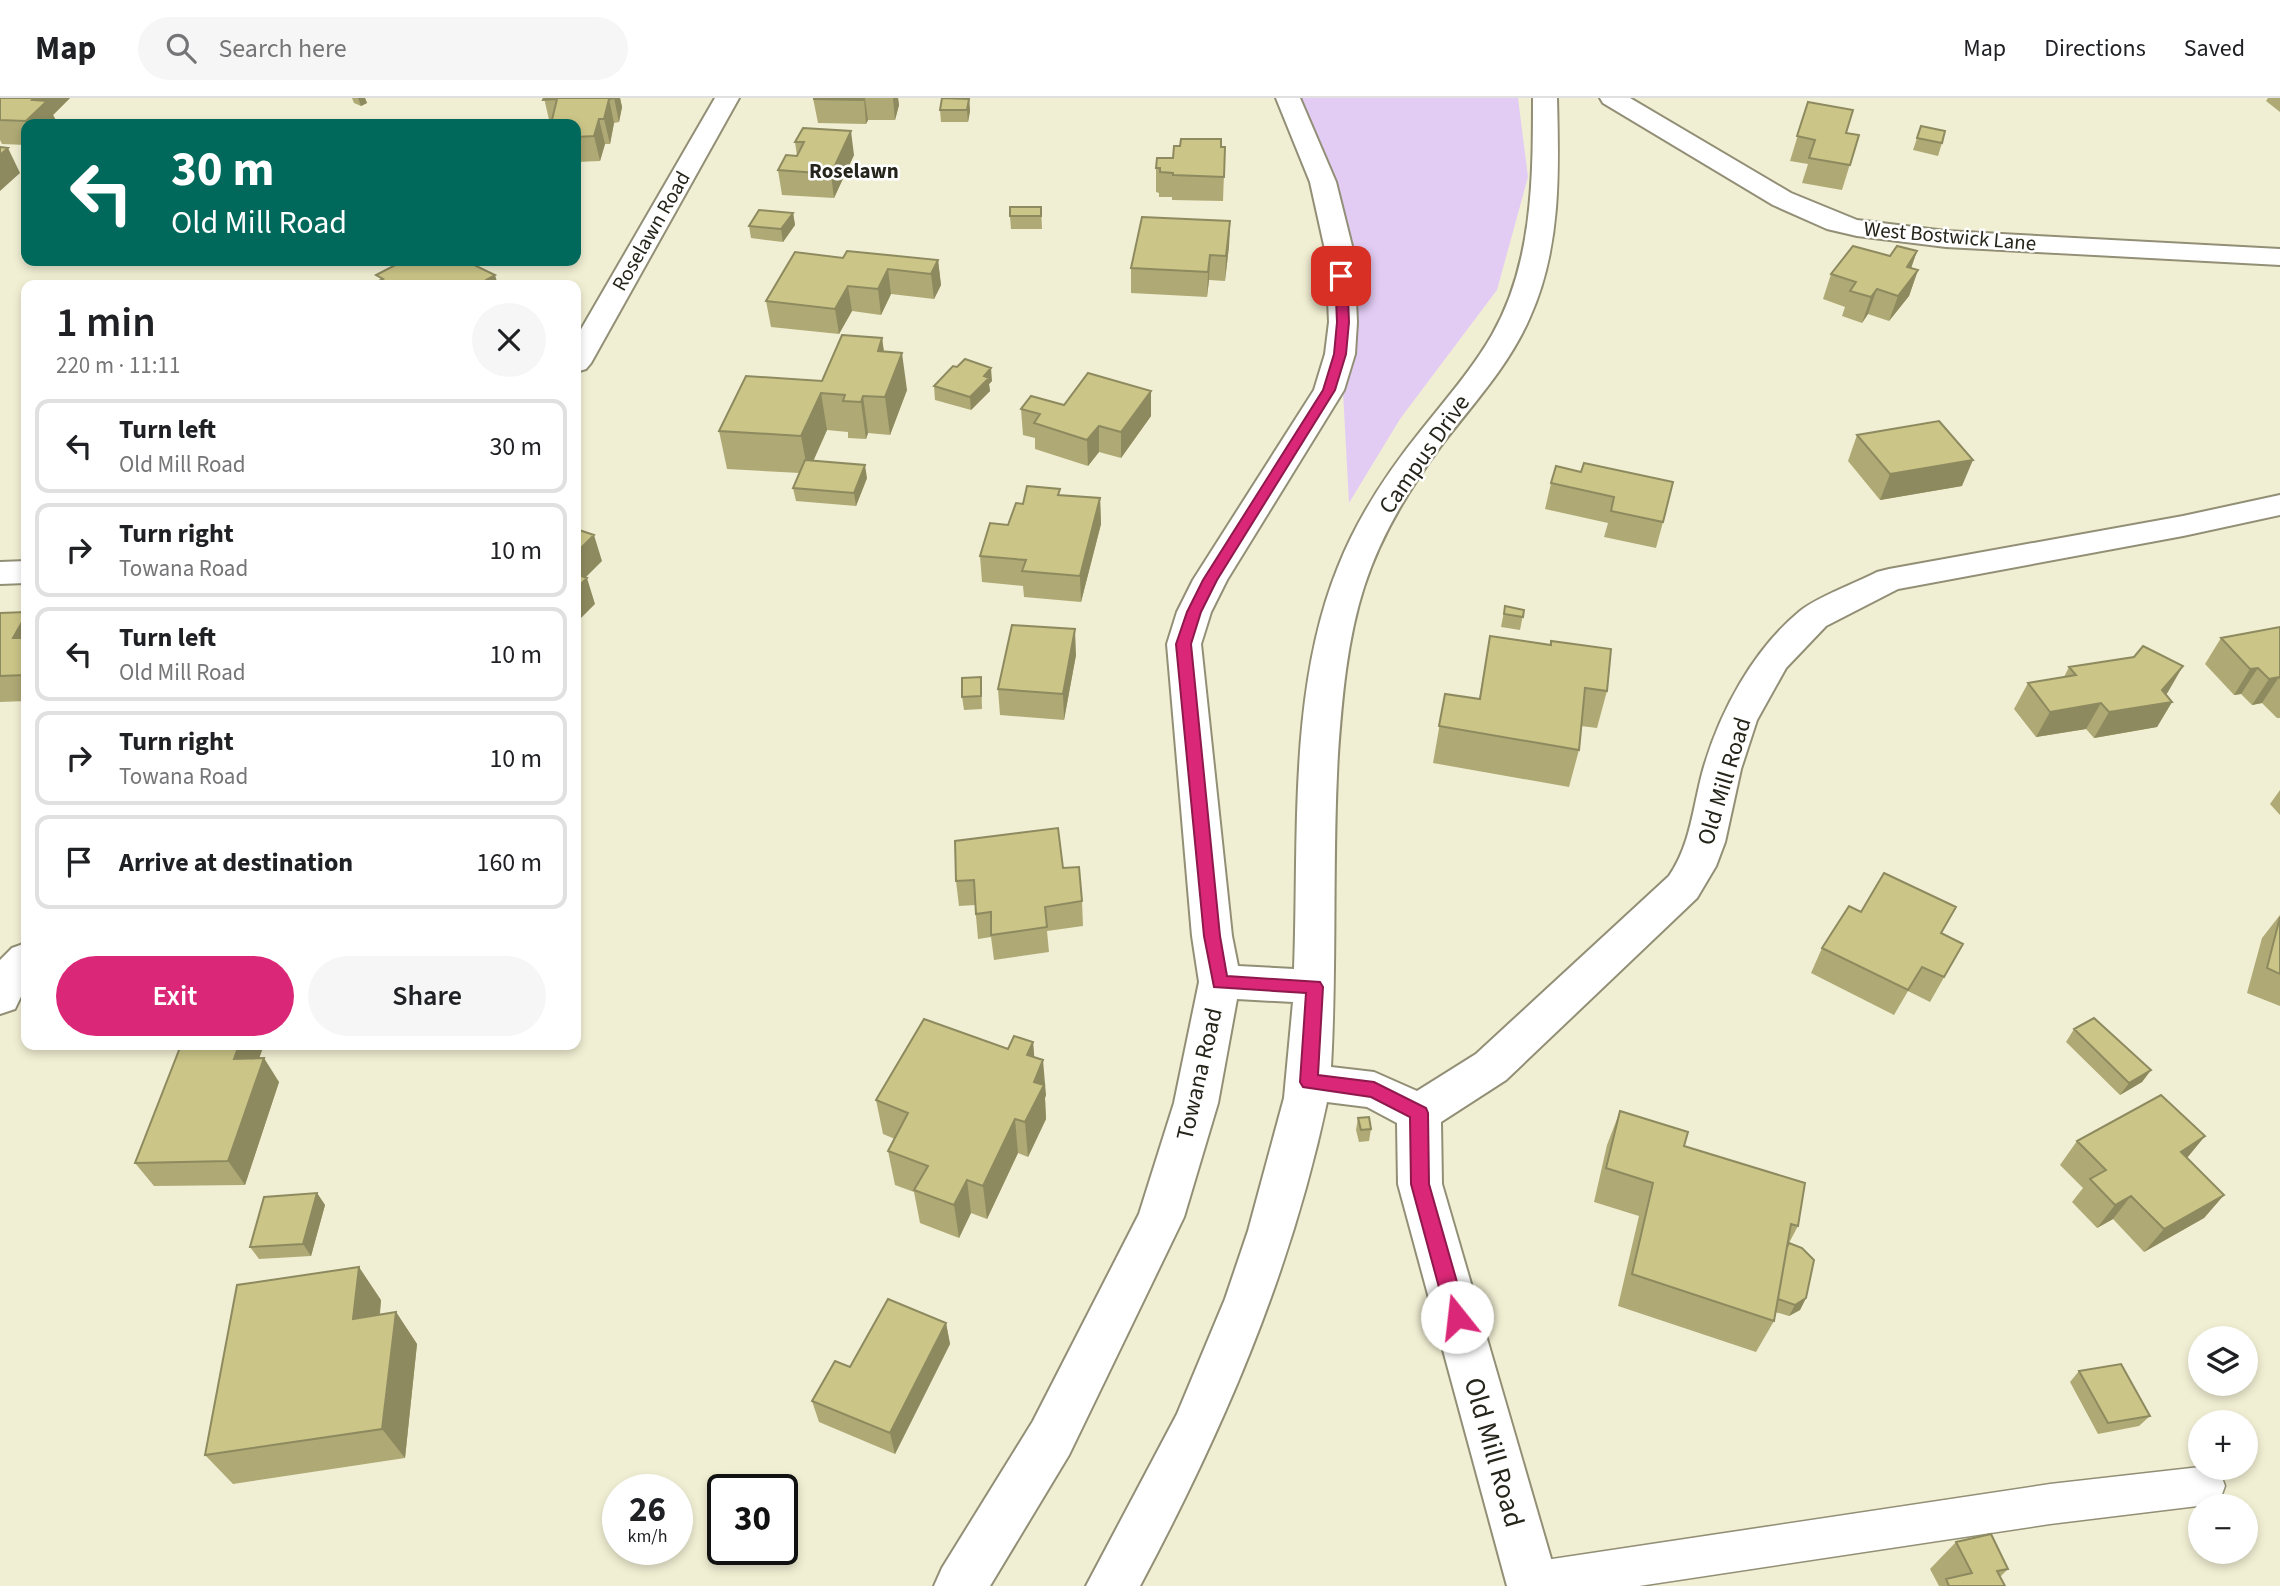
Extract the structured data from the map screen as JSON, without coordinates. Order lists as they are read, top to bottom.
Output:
{
  "streets": {
    "street": [
      "Roselawn Road",
      "West Bostwick Lane",
      "Campus Drive",
      "Old Mill Road",
      "Towana Road"
    ]
  },
  "districts": ["Roselawn"],
  "page": {
    "header": "Map",
    "search": "Search here",
    "nav": ["Map", "Directions", "Saved"],
    "turn": ["30 m", "Old Mill Road"],
    "heading": ["1 min", "220 m · 11:11"],
    "list": [
      {
        "name": "Turn left",
        "note": "Old Mill Road",
        "value": "30 m"
      },
      {
        "name": "Turn right",
        "note": "Towana Road",
        "value": "10 m"
      },
      {
        "name": "Turn left",
        "note": "Old Mill Road",
        "value": "10 m"
      },
      {
        "name": "Turn right",
        "note": "Towana Road",
        "value": "10 m"
      },
      {
        "name": "Arrive at destination",
        "value": "160 m"
      }
    ],
    "buttons": ["Exit", "Share"],
    "map_buttons": ["+", "−"],
    "speed": "26 km/h",
    "limit": "30"
  }
}
